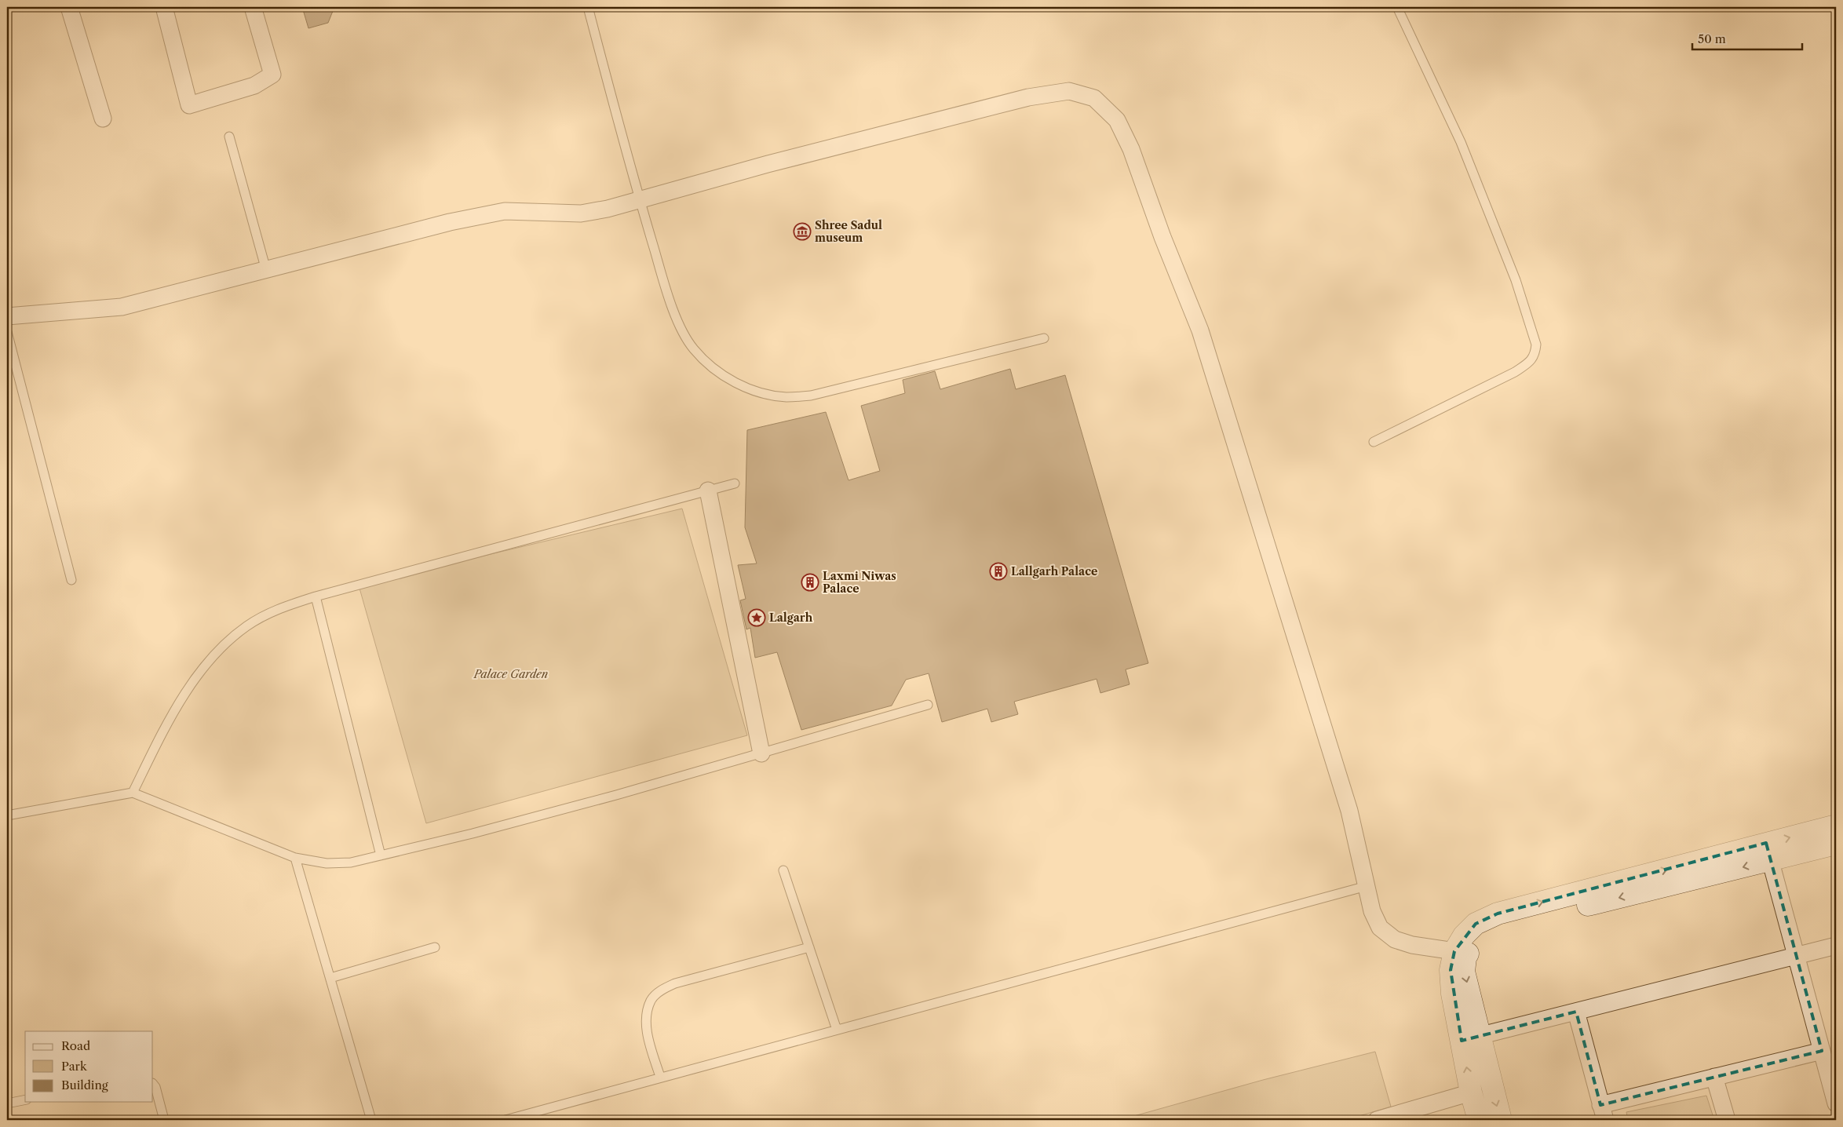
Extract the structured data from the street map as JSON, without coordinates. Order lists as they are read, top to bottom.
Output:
{
  "parks": ["Palace Garden"],
  "places": {
    "museum": ["Shree Sadul museum"],
    "building": ["Lallgarh Palace", "Laxmi Niwas Palace"],
    "place": ["Lalgarh"]
  },
  "legend": ["Road", "Park", "Building"],
  "scale_bar": "50 m"
}
